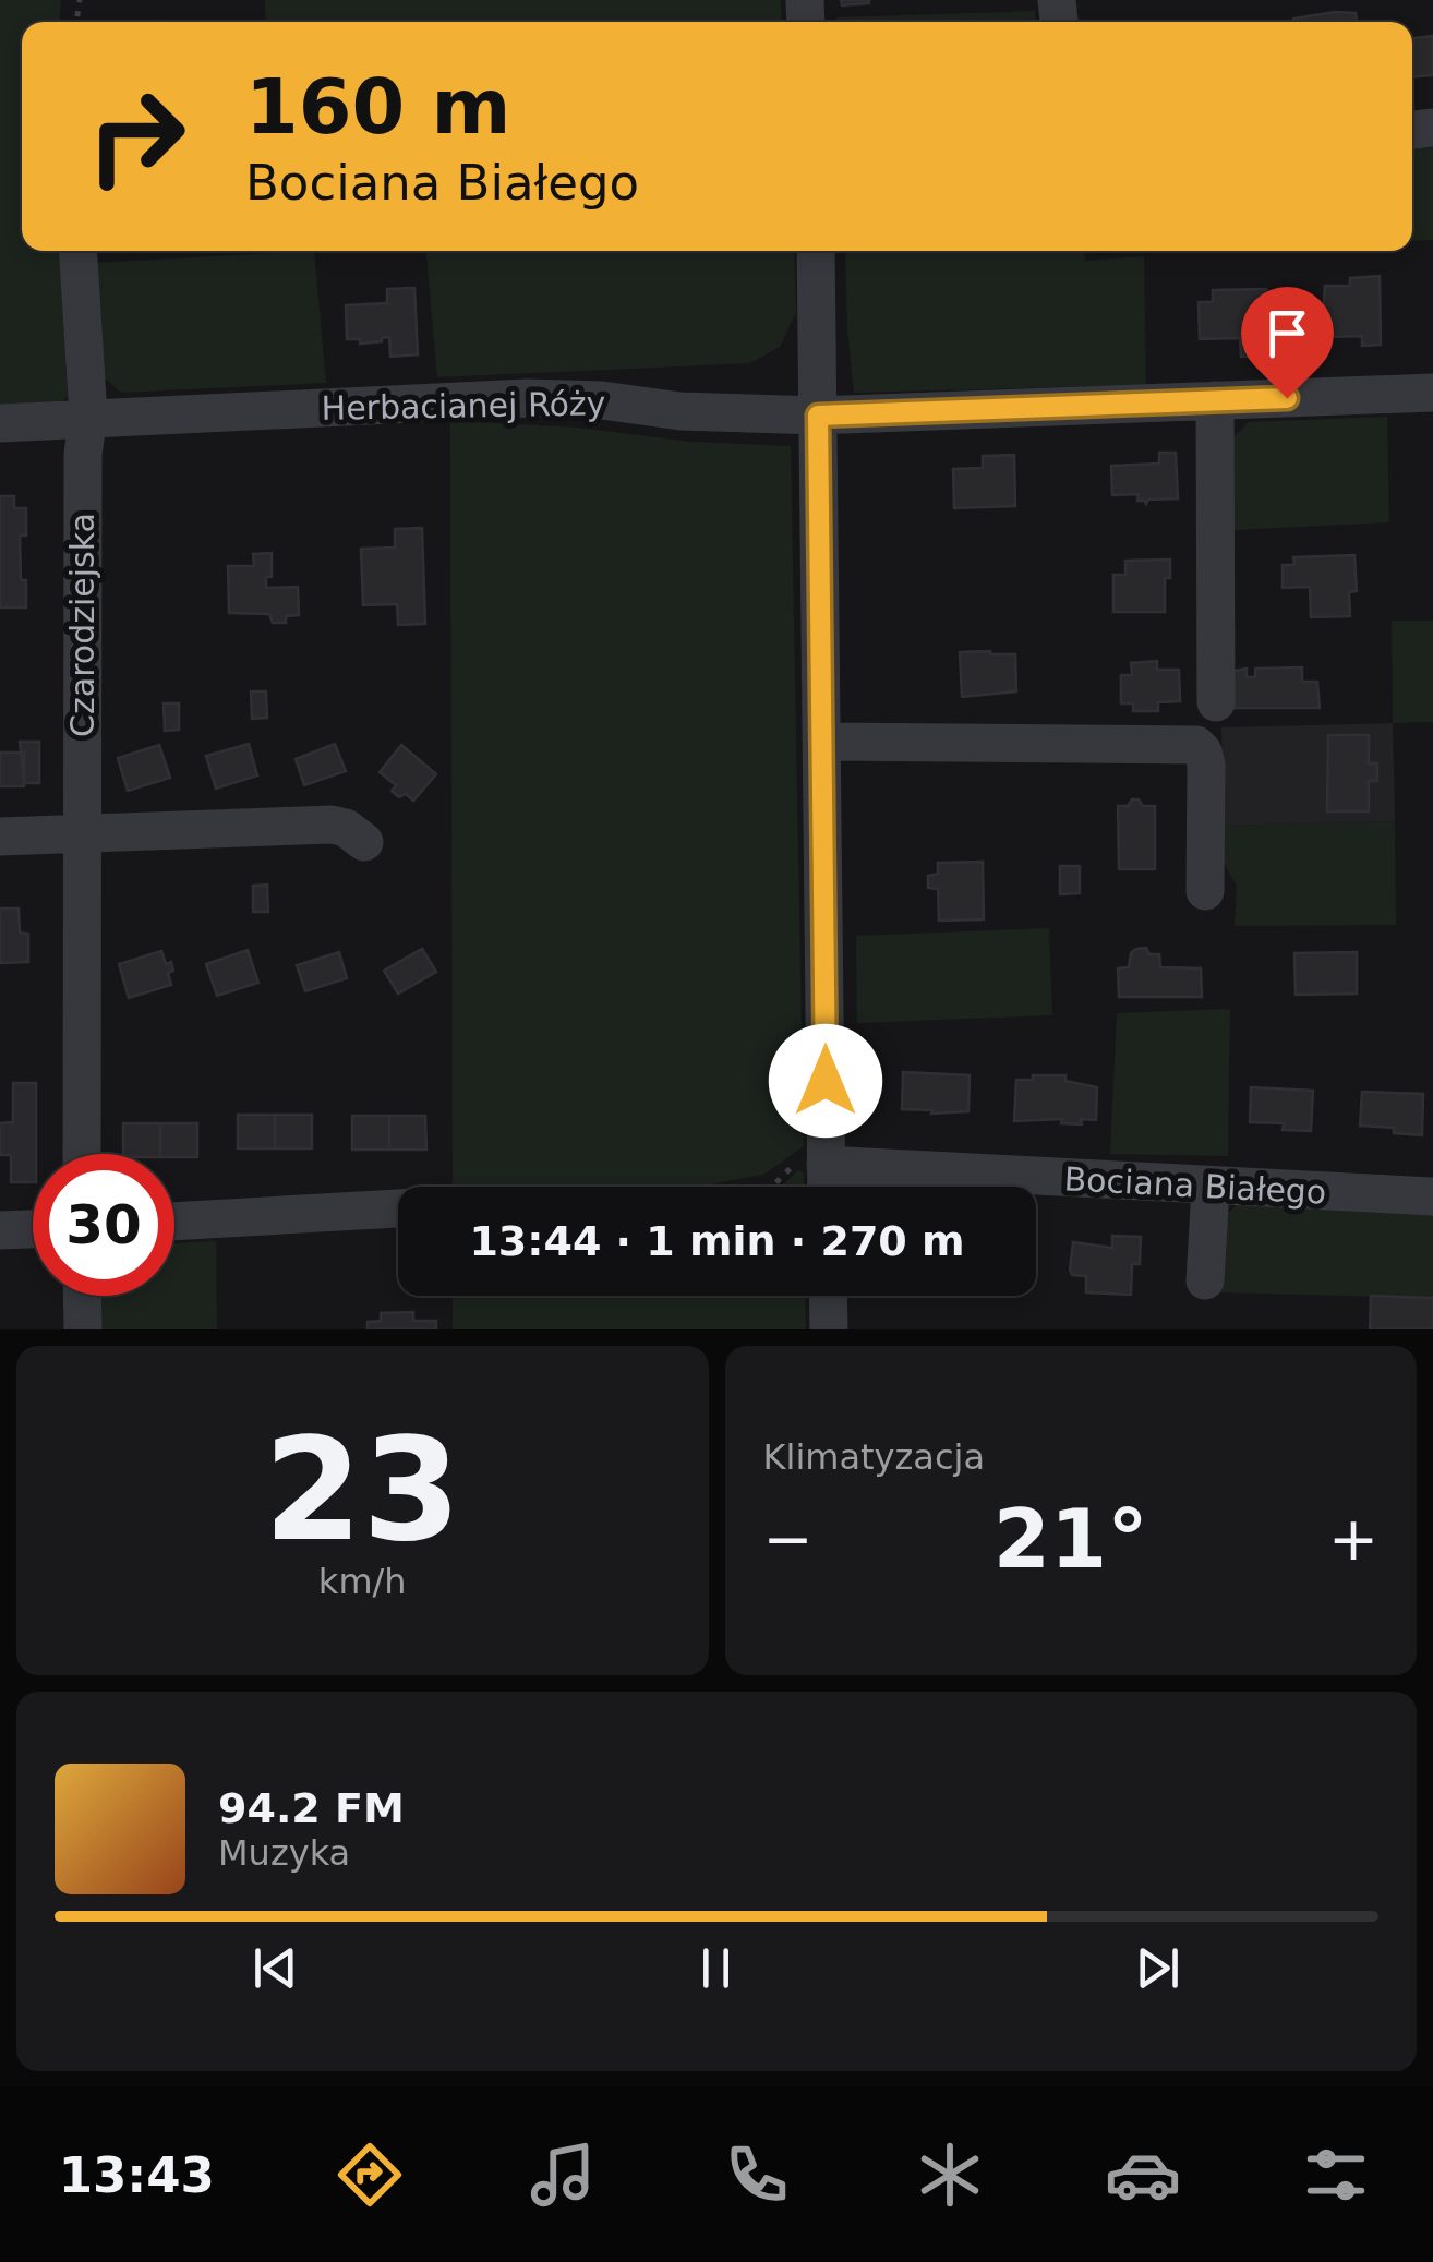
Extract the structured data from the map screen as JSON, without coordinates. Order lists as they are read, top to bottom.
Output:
{
  "streets": {
    "street": ["Herbacianej Róży", "Czarodziejska", "Bociana Białego"]
  },
  "crossings": [
    ["Herbacianej Róży", "Czarodziejska"]
  ],
  "page": {
    "turn": ["160 m", "Bociana Białego"],
    "limit": "30",
    "trip": "13:44 · 1 min · 270 m",
    "tile": [
      ["23", "km/h"],
      "Klimatyzacja"
    ],
    "heat": ["−", "21°", "+"],
    "song": ["94.2 FM", "Muzyka"],
    "tabs": "13:43"
  }
}
